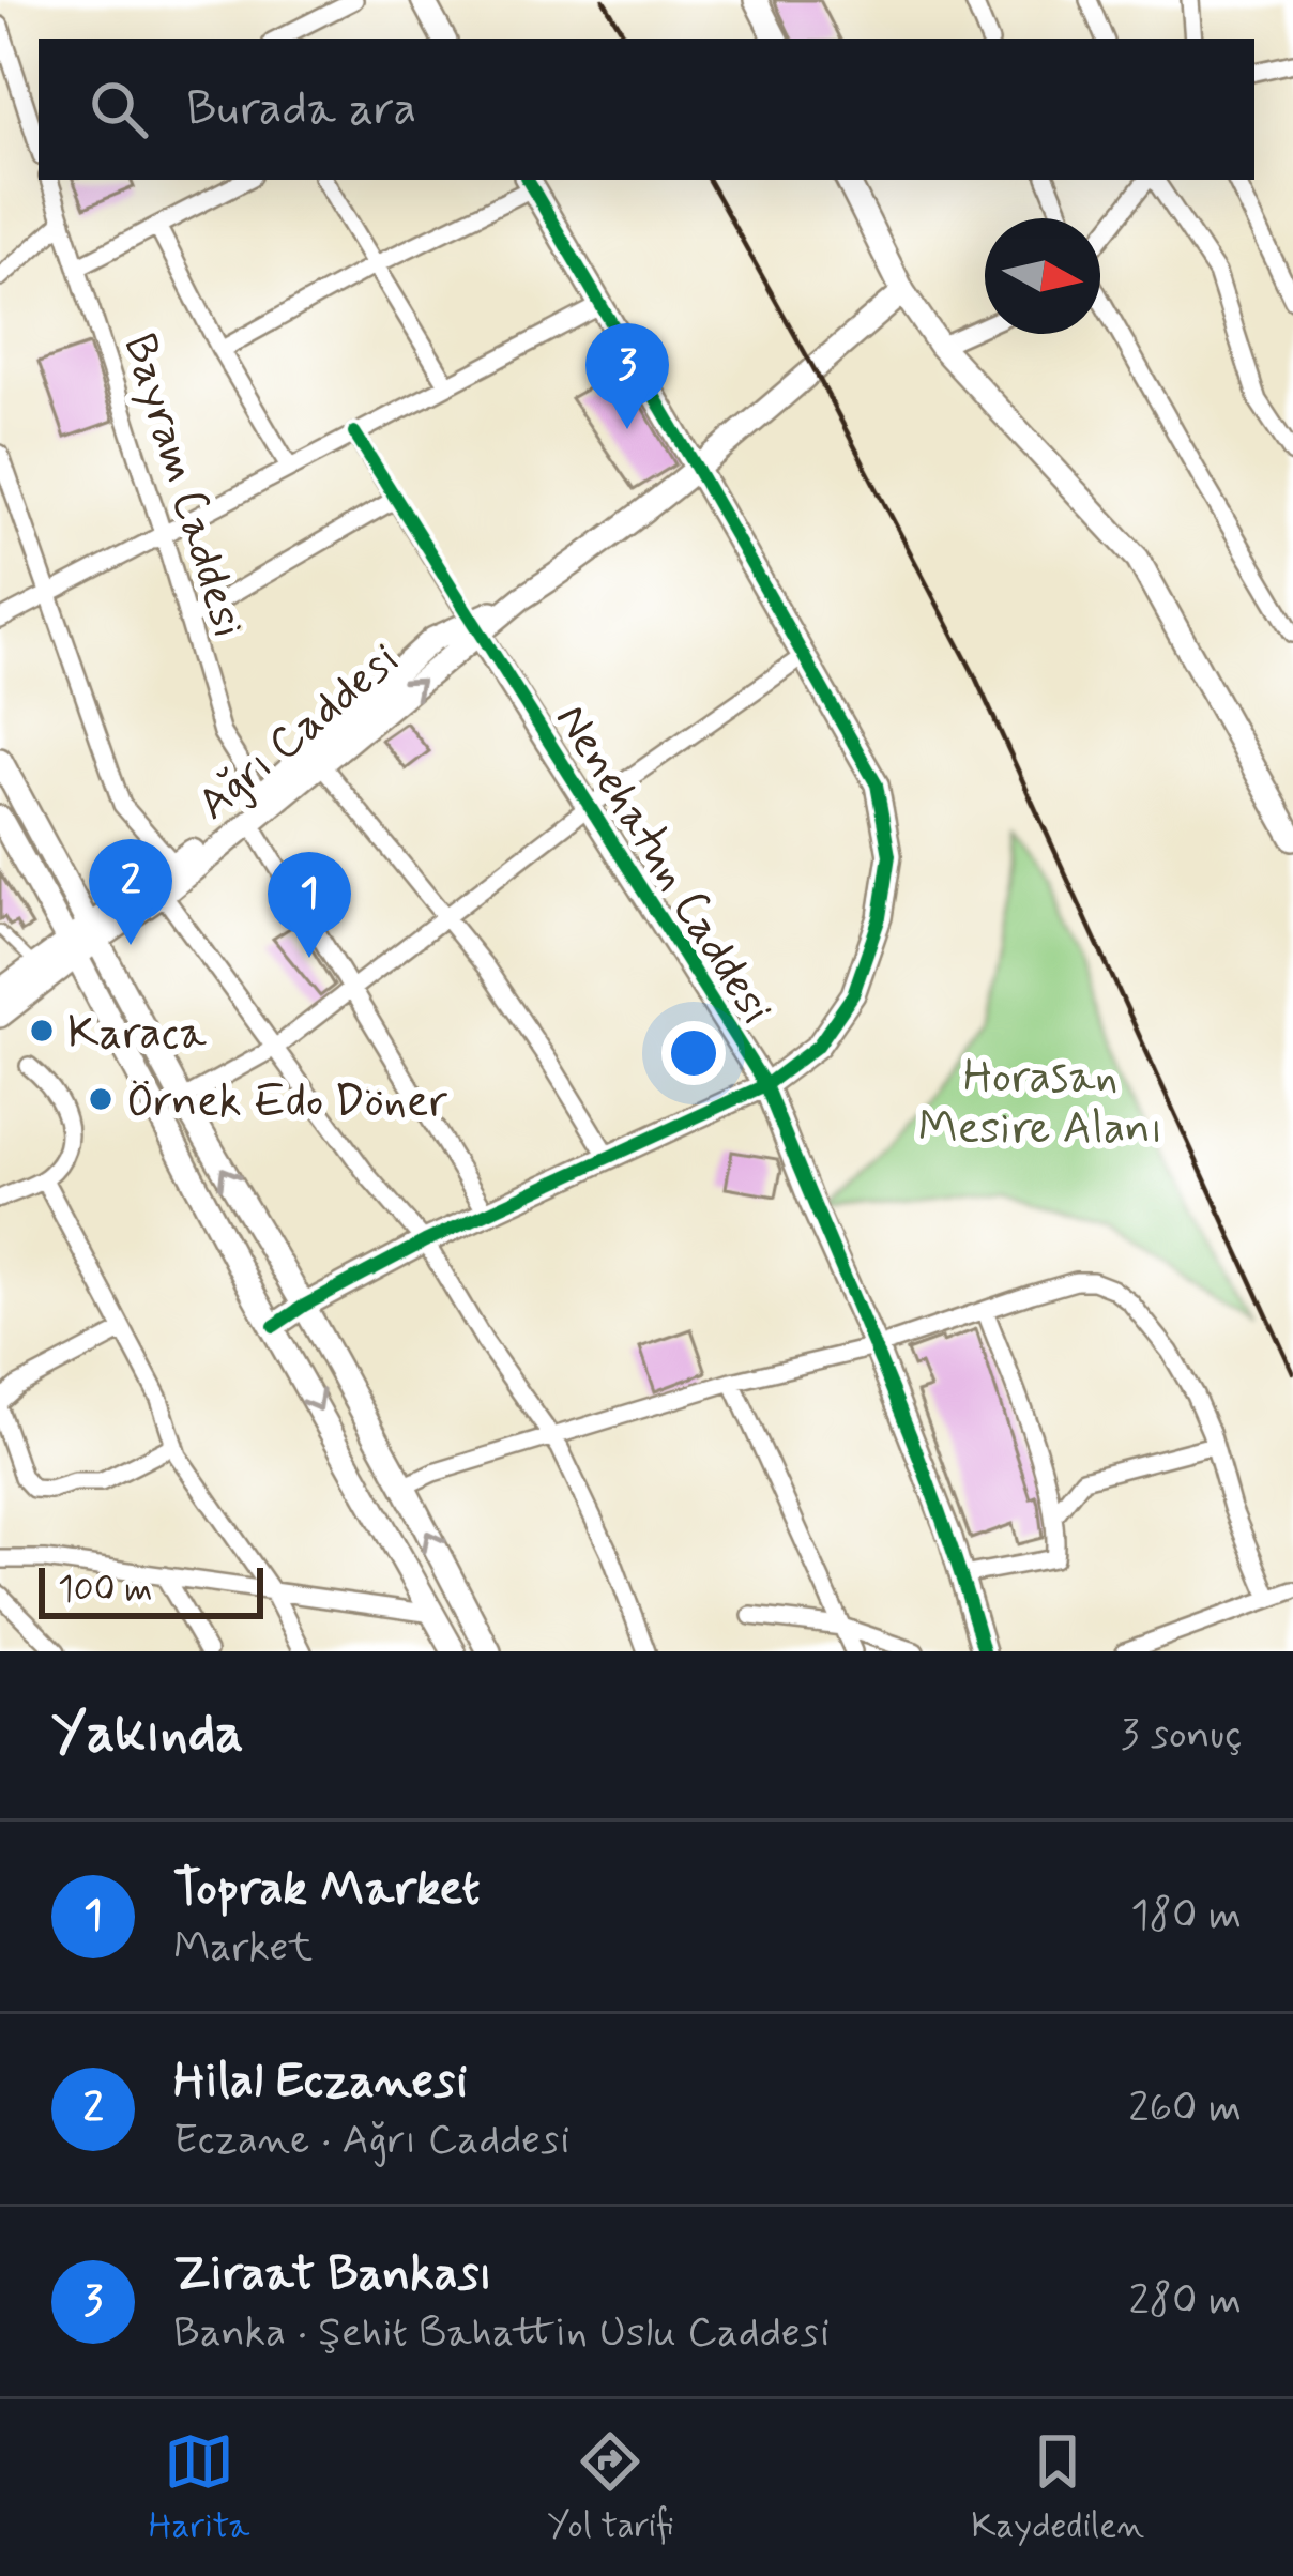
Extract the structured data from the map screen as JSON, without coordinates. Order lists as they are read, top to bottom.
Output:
{
  "streets": {
    "main road": ["Ağrı Caddesi", "Nenehatun Caddesi"],
    "street": ["Bayram Caddesi"]
  },
  "crossings": [
    ["Bayram Caddesi", "Ağrı Caddesi"],
    ["Ağrı Caddesi", "Nenehatun Caddesi"]
  ],
  "parks": ["Horasan Mesire Alanı"],
  "places": ["Karaca", "Örnek Edo Döner"],
  "scale_bar": "100 m",
  "north": "right",
  "page": {
    "search": "Burada ara",
    "pins": ["3", "2", "1"],
    "scale": "100 m",
    "heading": ["Yakında", "3 sonuç"],
    "list": [
      {
        "mark": "1",
        "name": "Toprak Market",
        "note": "Market",
        "value": "180 m"
      },
      {
        "mark": "2",
        "name": "Hilal Eczanesi",
        "note": "Eczane · Ağrı Caddesi",
        "value": "260 m"
      },
      {
        "mark": "3",
        "name": "Ziraat Bankası",
        "note": "Banka · Şehit Bahattin Uslu Caddesi",
        "value": "280 m"
      }
    ],
    "nav": ["Harita", "Yol tarifi", "Kaydedilen"]
  }
}
